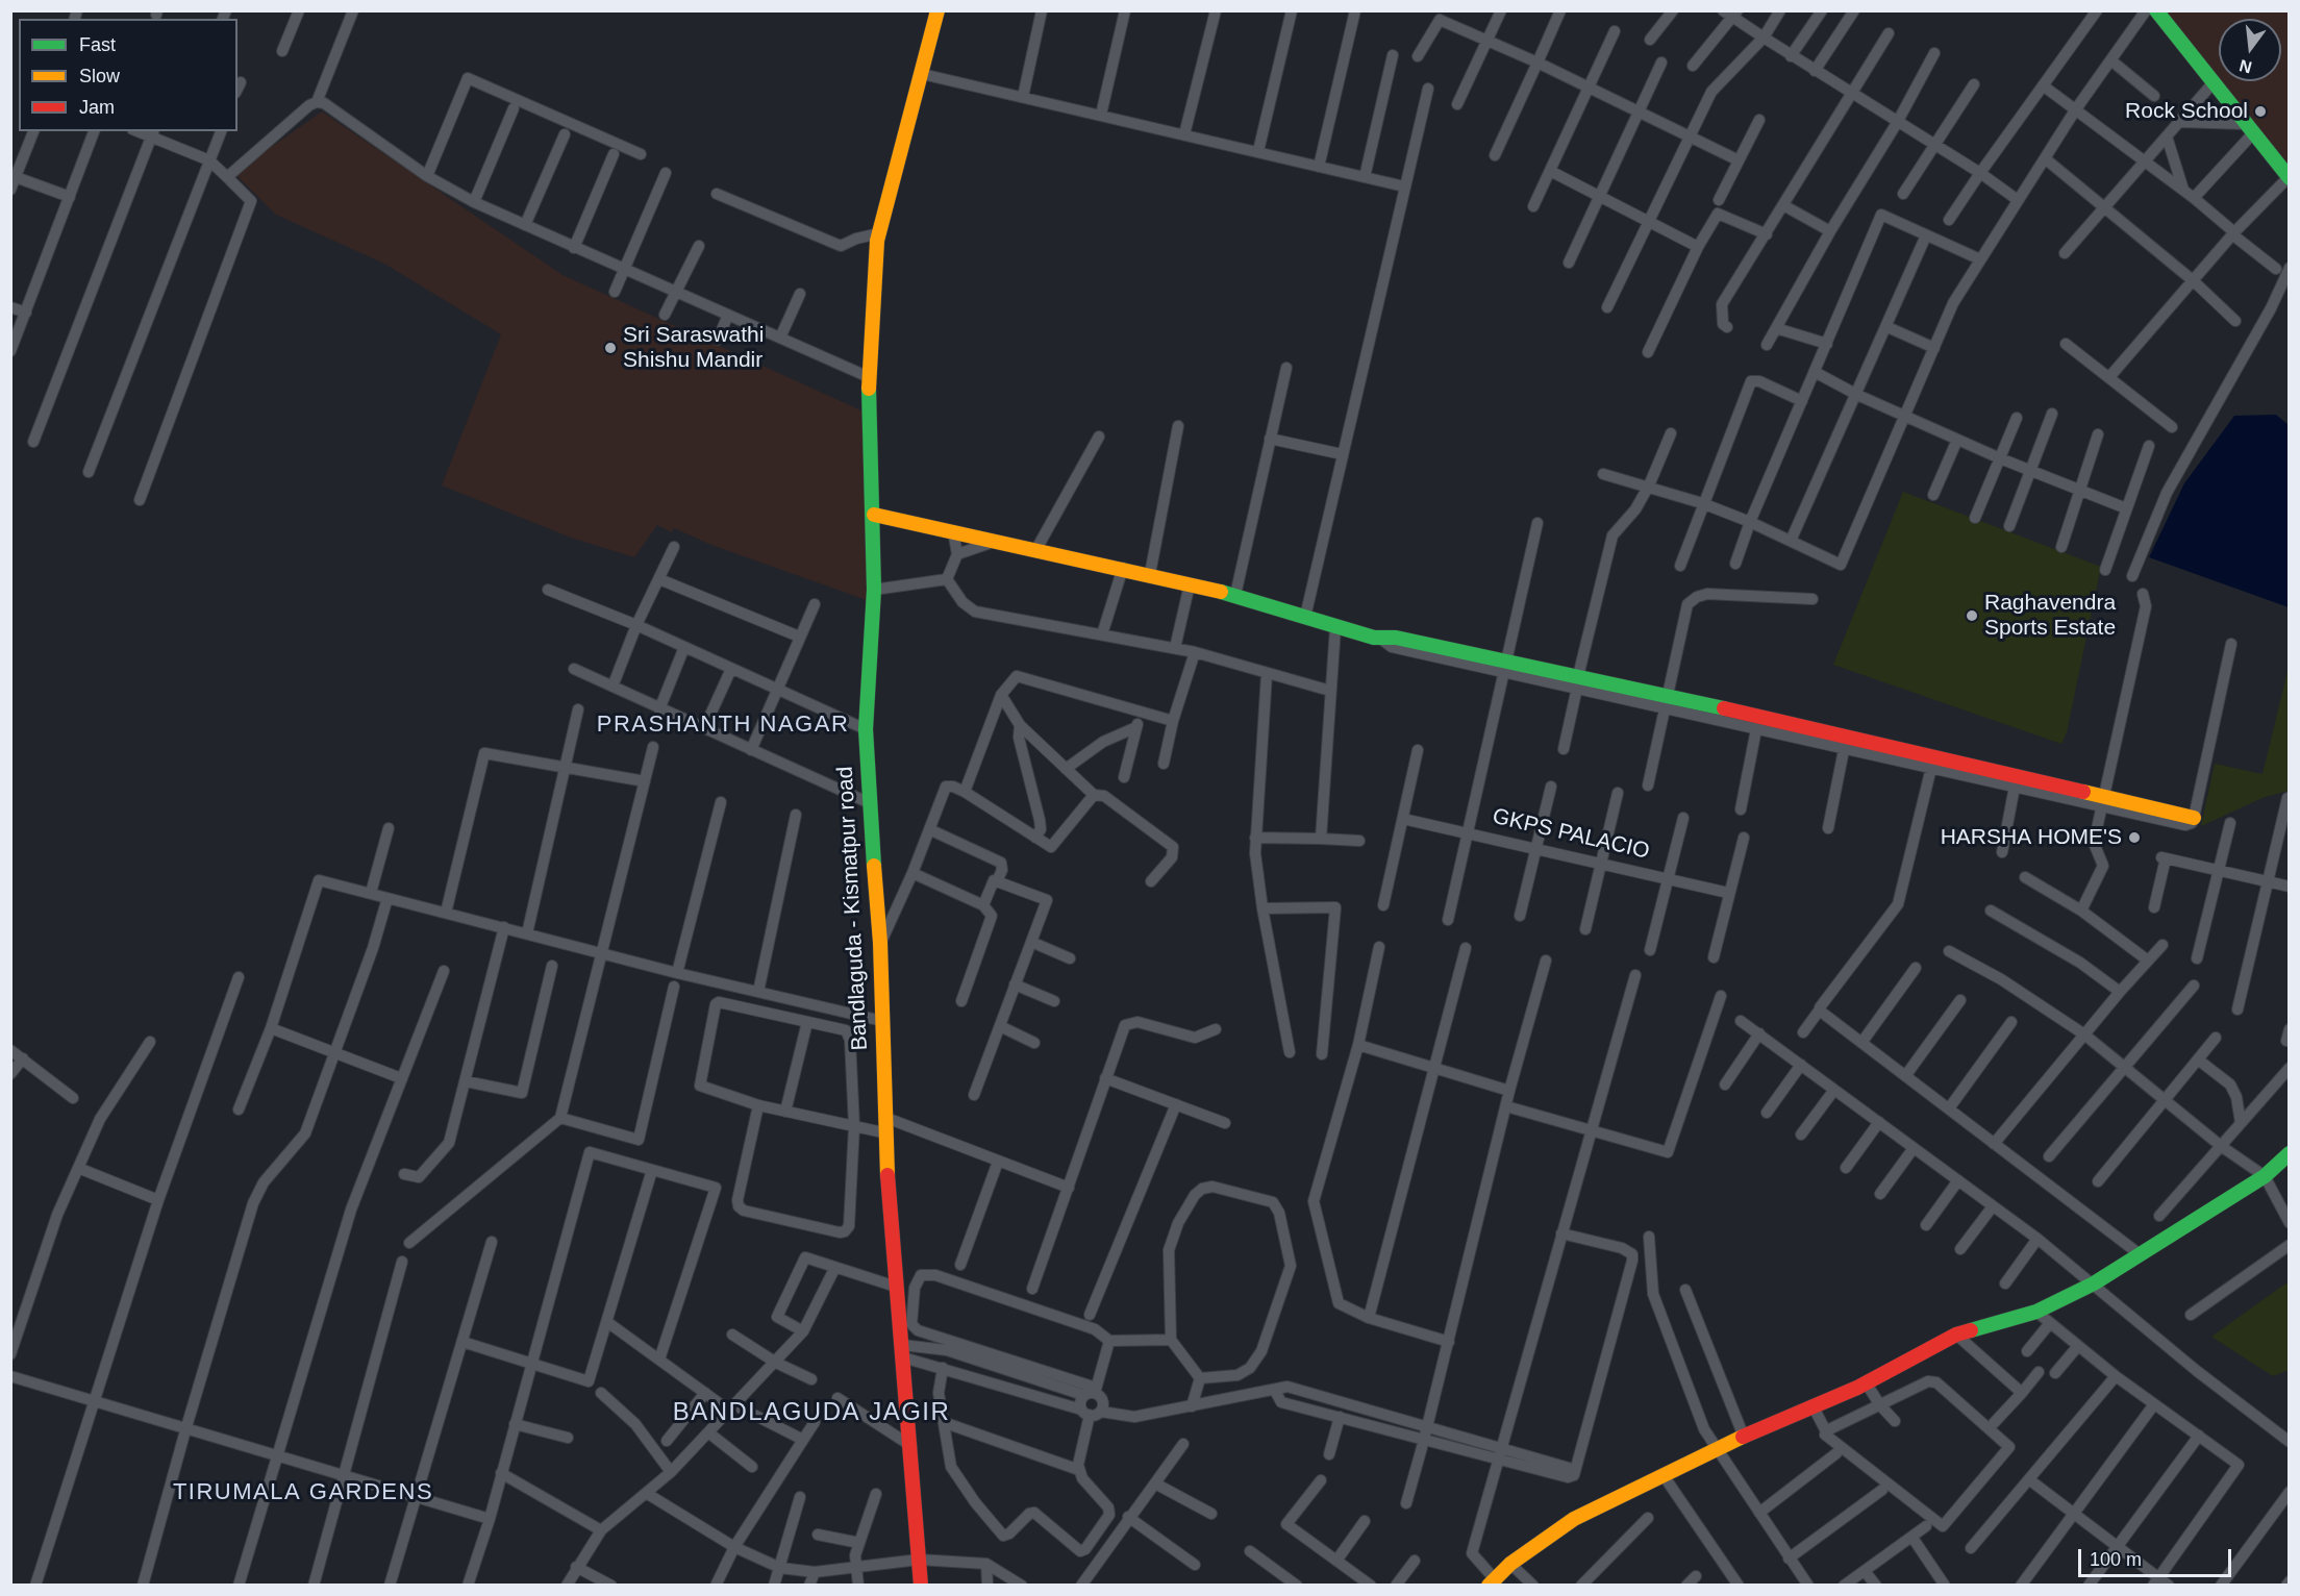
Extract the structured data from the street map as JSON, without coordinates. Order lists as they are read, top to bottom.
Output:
{
  "streets": {
    "street": ["GKPS PALACIO", "Bandlaguda - Kismatpur road"]
  },
  "districts": ["PRASHANTH NAGAR", "BANDLAGUDA JAGIR", "TIRUMALA GARDENS"],
  "places": [
    "Rock School",
    "Sri Saraswathi Shishu Mandir",
    "Raghavendra Sports Estate",
    "HARSHA HOME'S"
  ],
  "legend": ["Fast", "Slow", "Jam"],
  "scale_bar": "100 m",
  "north": "bottom"
}
